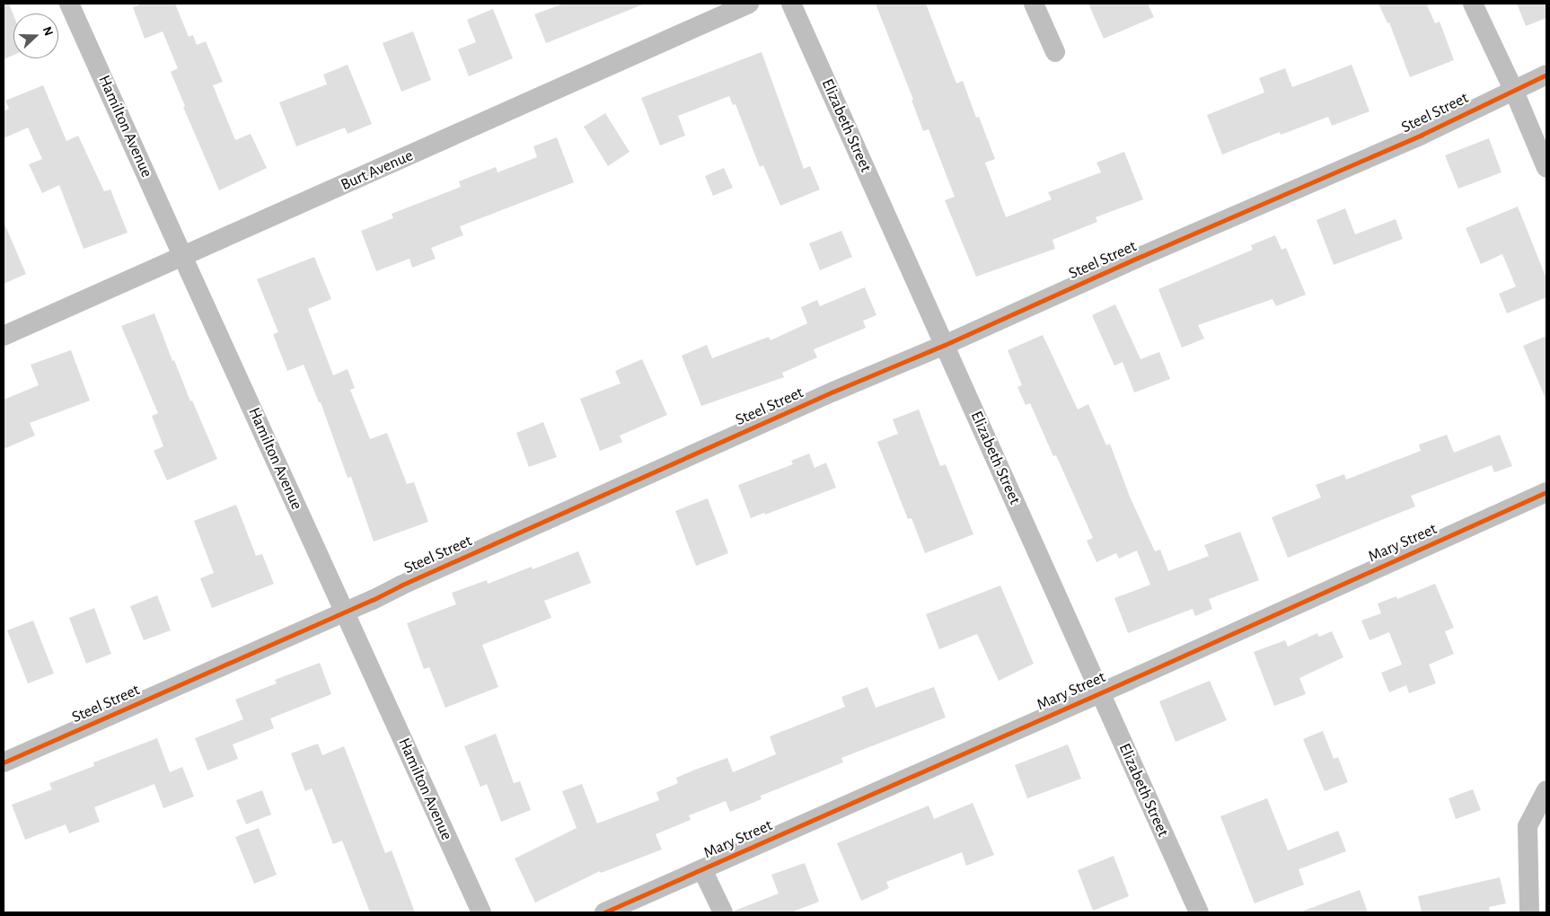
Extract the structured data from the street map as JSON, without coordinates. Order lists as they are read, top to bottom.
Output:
{
  "streets": {
    "street": [
      "Steel Street",
      "Elizabeth Street",
      "Hamilton Avenue",
      "Burt Avenue",
      "Mary Street"
    ]
  },
  "crossings": [
    ["Steel Street", "Elizabeth Street"],
    ["Steel Street", "Hamilton Avenue"],
    ["Elizabeth Street", "Mary Street"],
    ["Hamilton Avenue", "Burt Avenue"]
  ],
  "north": "right"
}
